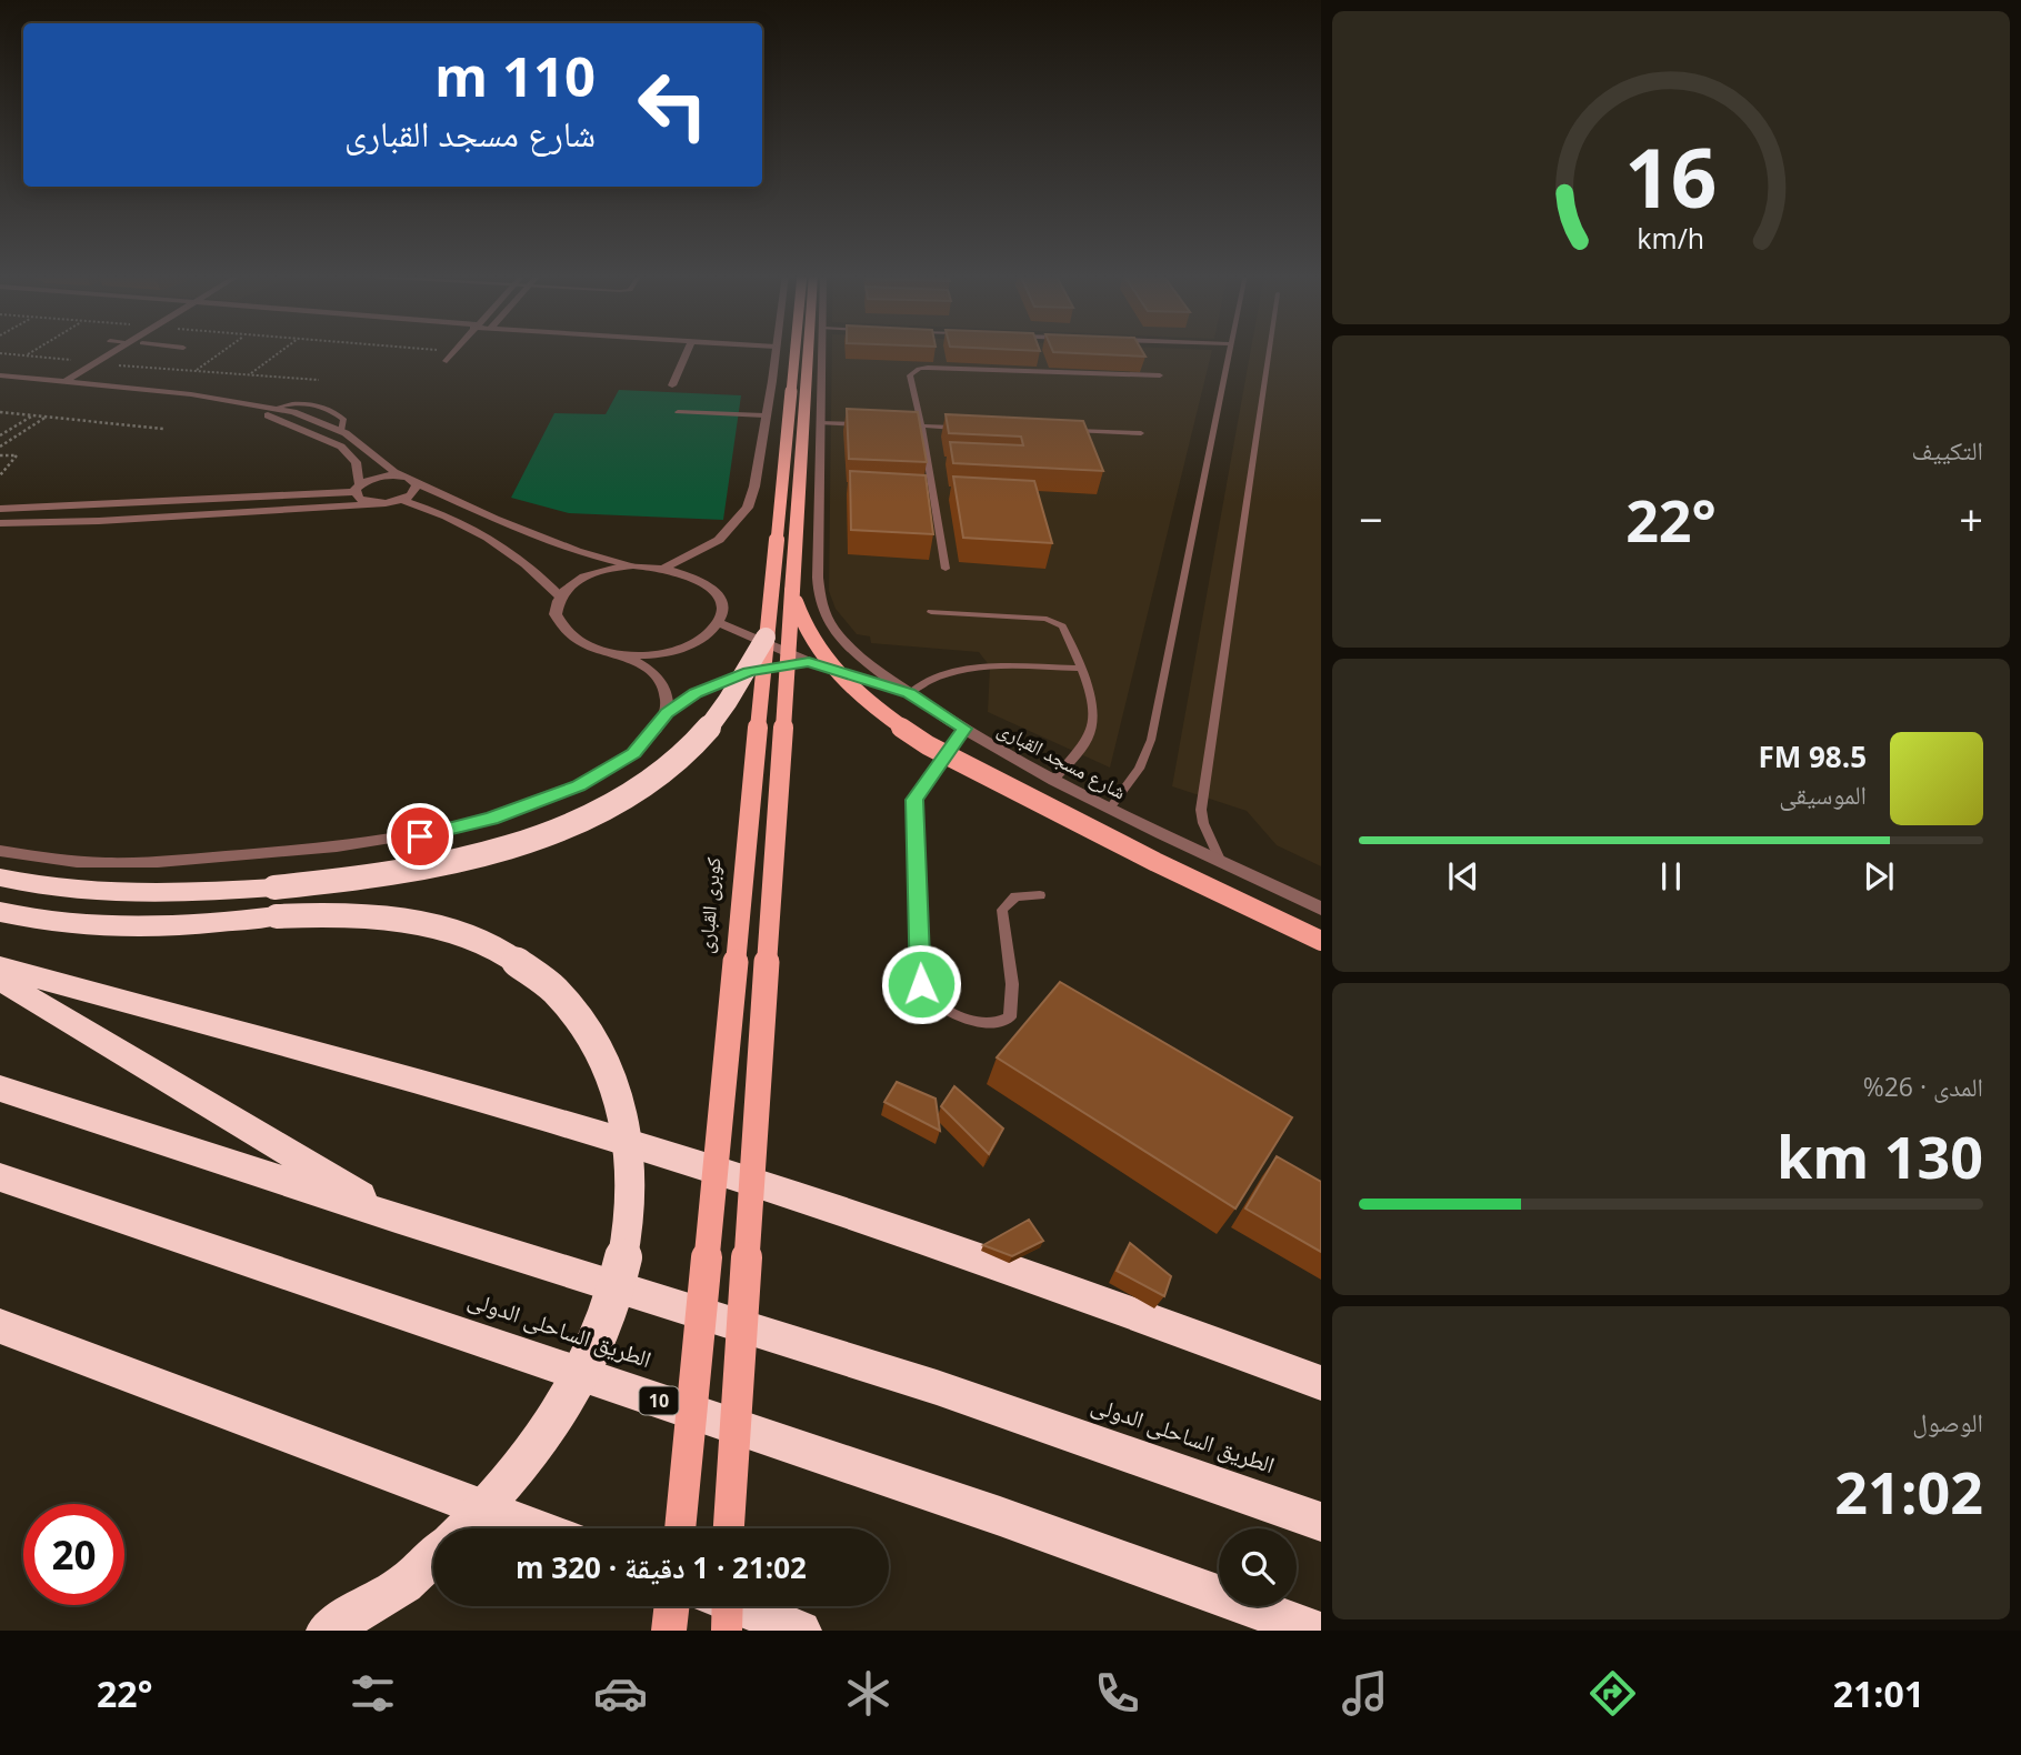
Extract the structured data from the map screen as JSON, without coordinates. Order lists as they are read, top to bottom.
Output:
{
  "streets": {
    "highway": ["الطريق الساحلى الدولى", "10"],
    "main road": ["كوبرى القبارى"],
    "street": ["شارع مسجد القبارى"]
  },
  "page": {
    "turn": ["110 m", "شارع مسجد القبارى"],
    "tile": [
      "التكييف",
      ["المدى · 26%", "130 km"],
      ["الوصول", "21:02"]
    ],
    "heat": ["−", "22°", "+"],
    "song": ["98.5 FM", "الموسيقى"],
    "limit": "20",
    "trip": "21:02 · 1 دقيقة · 320 m",
    "tabs": ["21:01", "22°"],
    "gauge": ["16", "km/h"]
  }
}
